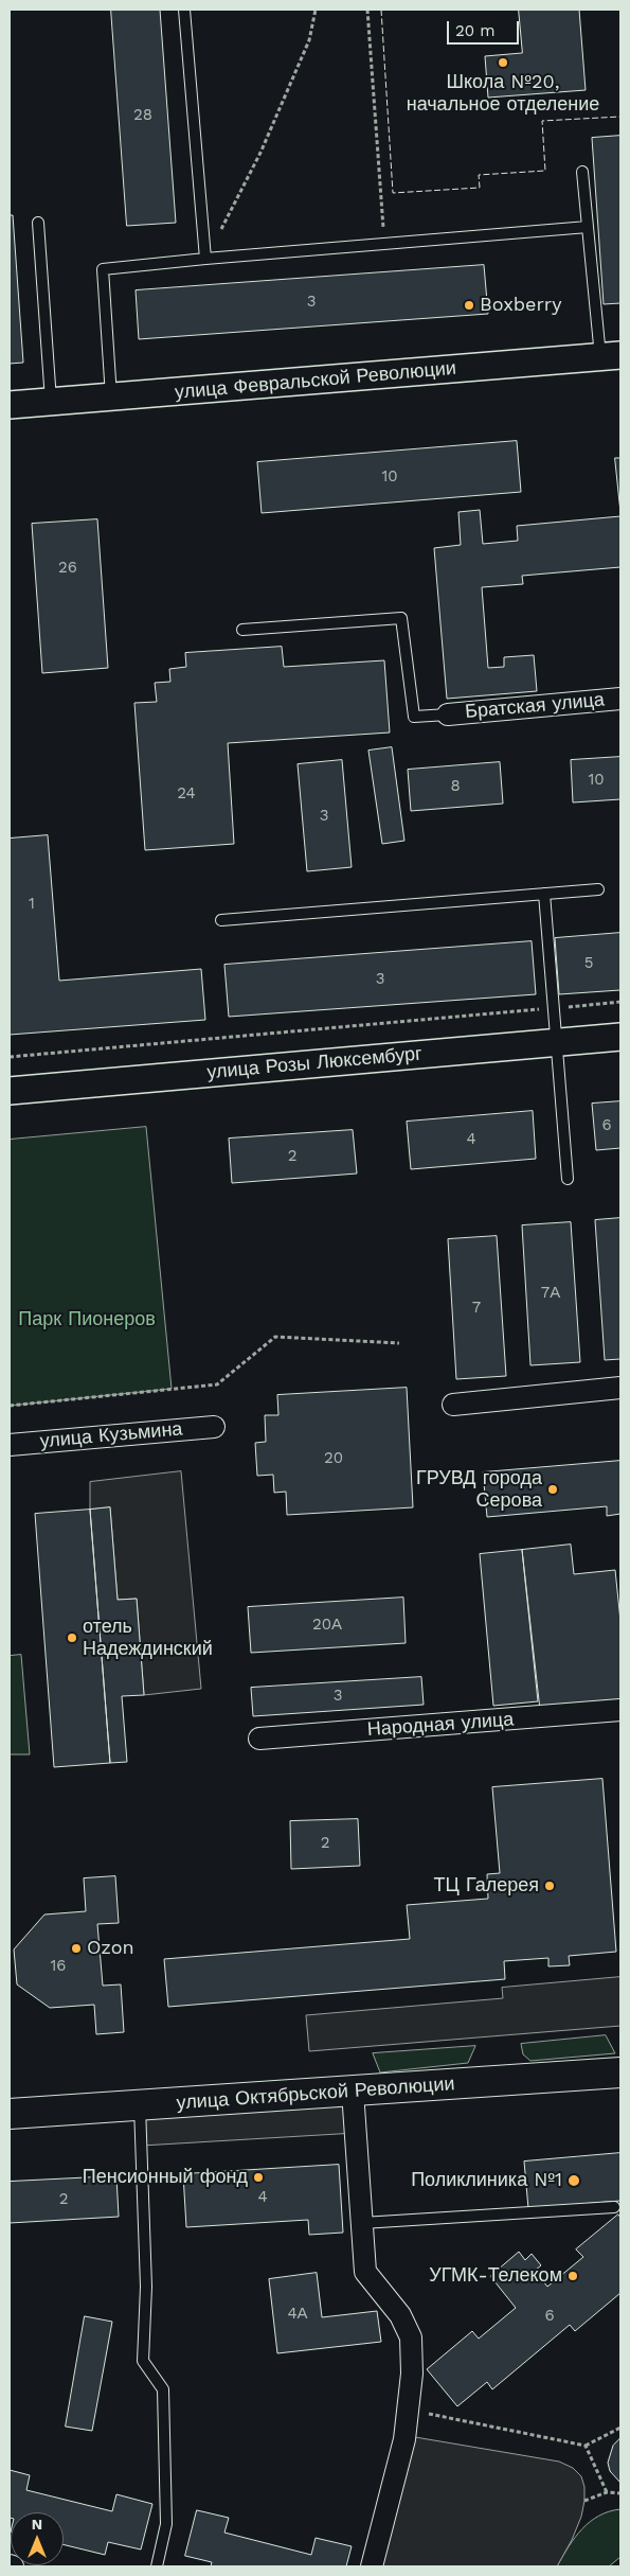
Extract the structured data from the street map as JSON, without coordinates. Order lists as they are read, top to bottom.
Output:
{
  "streets": {
    "main road": ["улица Октябрьской Революции"],
    "street": [
      "улица Февральской Революции",
      "Братская улица",
      "улица Розы Люксембург",
      "улица Кузьмина",
      "Народная улица"
    ]
  },
  "parks": ["Парк Пионеров"],
  "places": [
    "Школа №20, начальное отделение",
    "Boxberry",
    "ГРУВД города Серова",
    "отель Надеждинский",
    "ТЦ Галерея",
    "Ozon",
    "Пенсионный фонд",
    "Поликлиника №1",
    "УГМК-Телеком"
  ],
  "house_numbers": [
    "28",
    "3",
    "10",
    "26",
    "10",
    "8",
    "24",
    "3",
    "1",
    "5",
    "3",
    "6",
    "4",
    "2",
    "7А",
    "7",
    "20",
    "20А",
    "3",
    "2",
    "16",
    "4",
    "2",
    "4А",
    "6"
  ],
  "scale_bar": "20 m",
  "north": "top"
}
